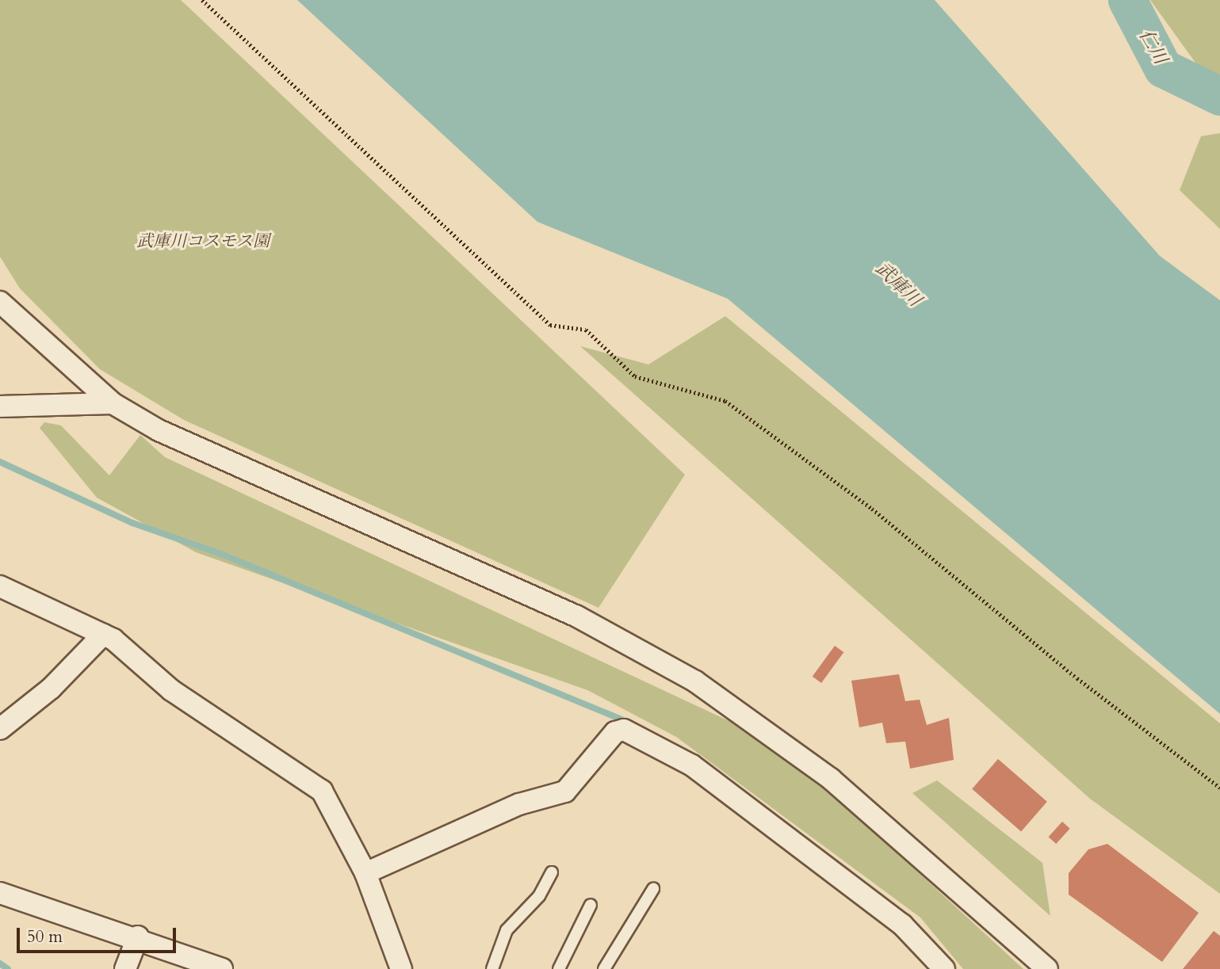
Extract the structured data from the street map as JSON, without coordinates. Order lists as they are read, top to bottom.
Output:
{
  "water": ["仁川", "武庫川"],
  "parks": ["武庫川コスモス園"],
  "scale_bar": "50 m"
}
